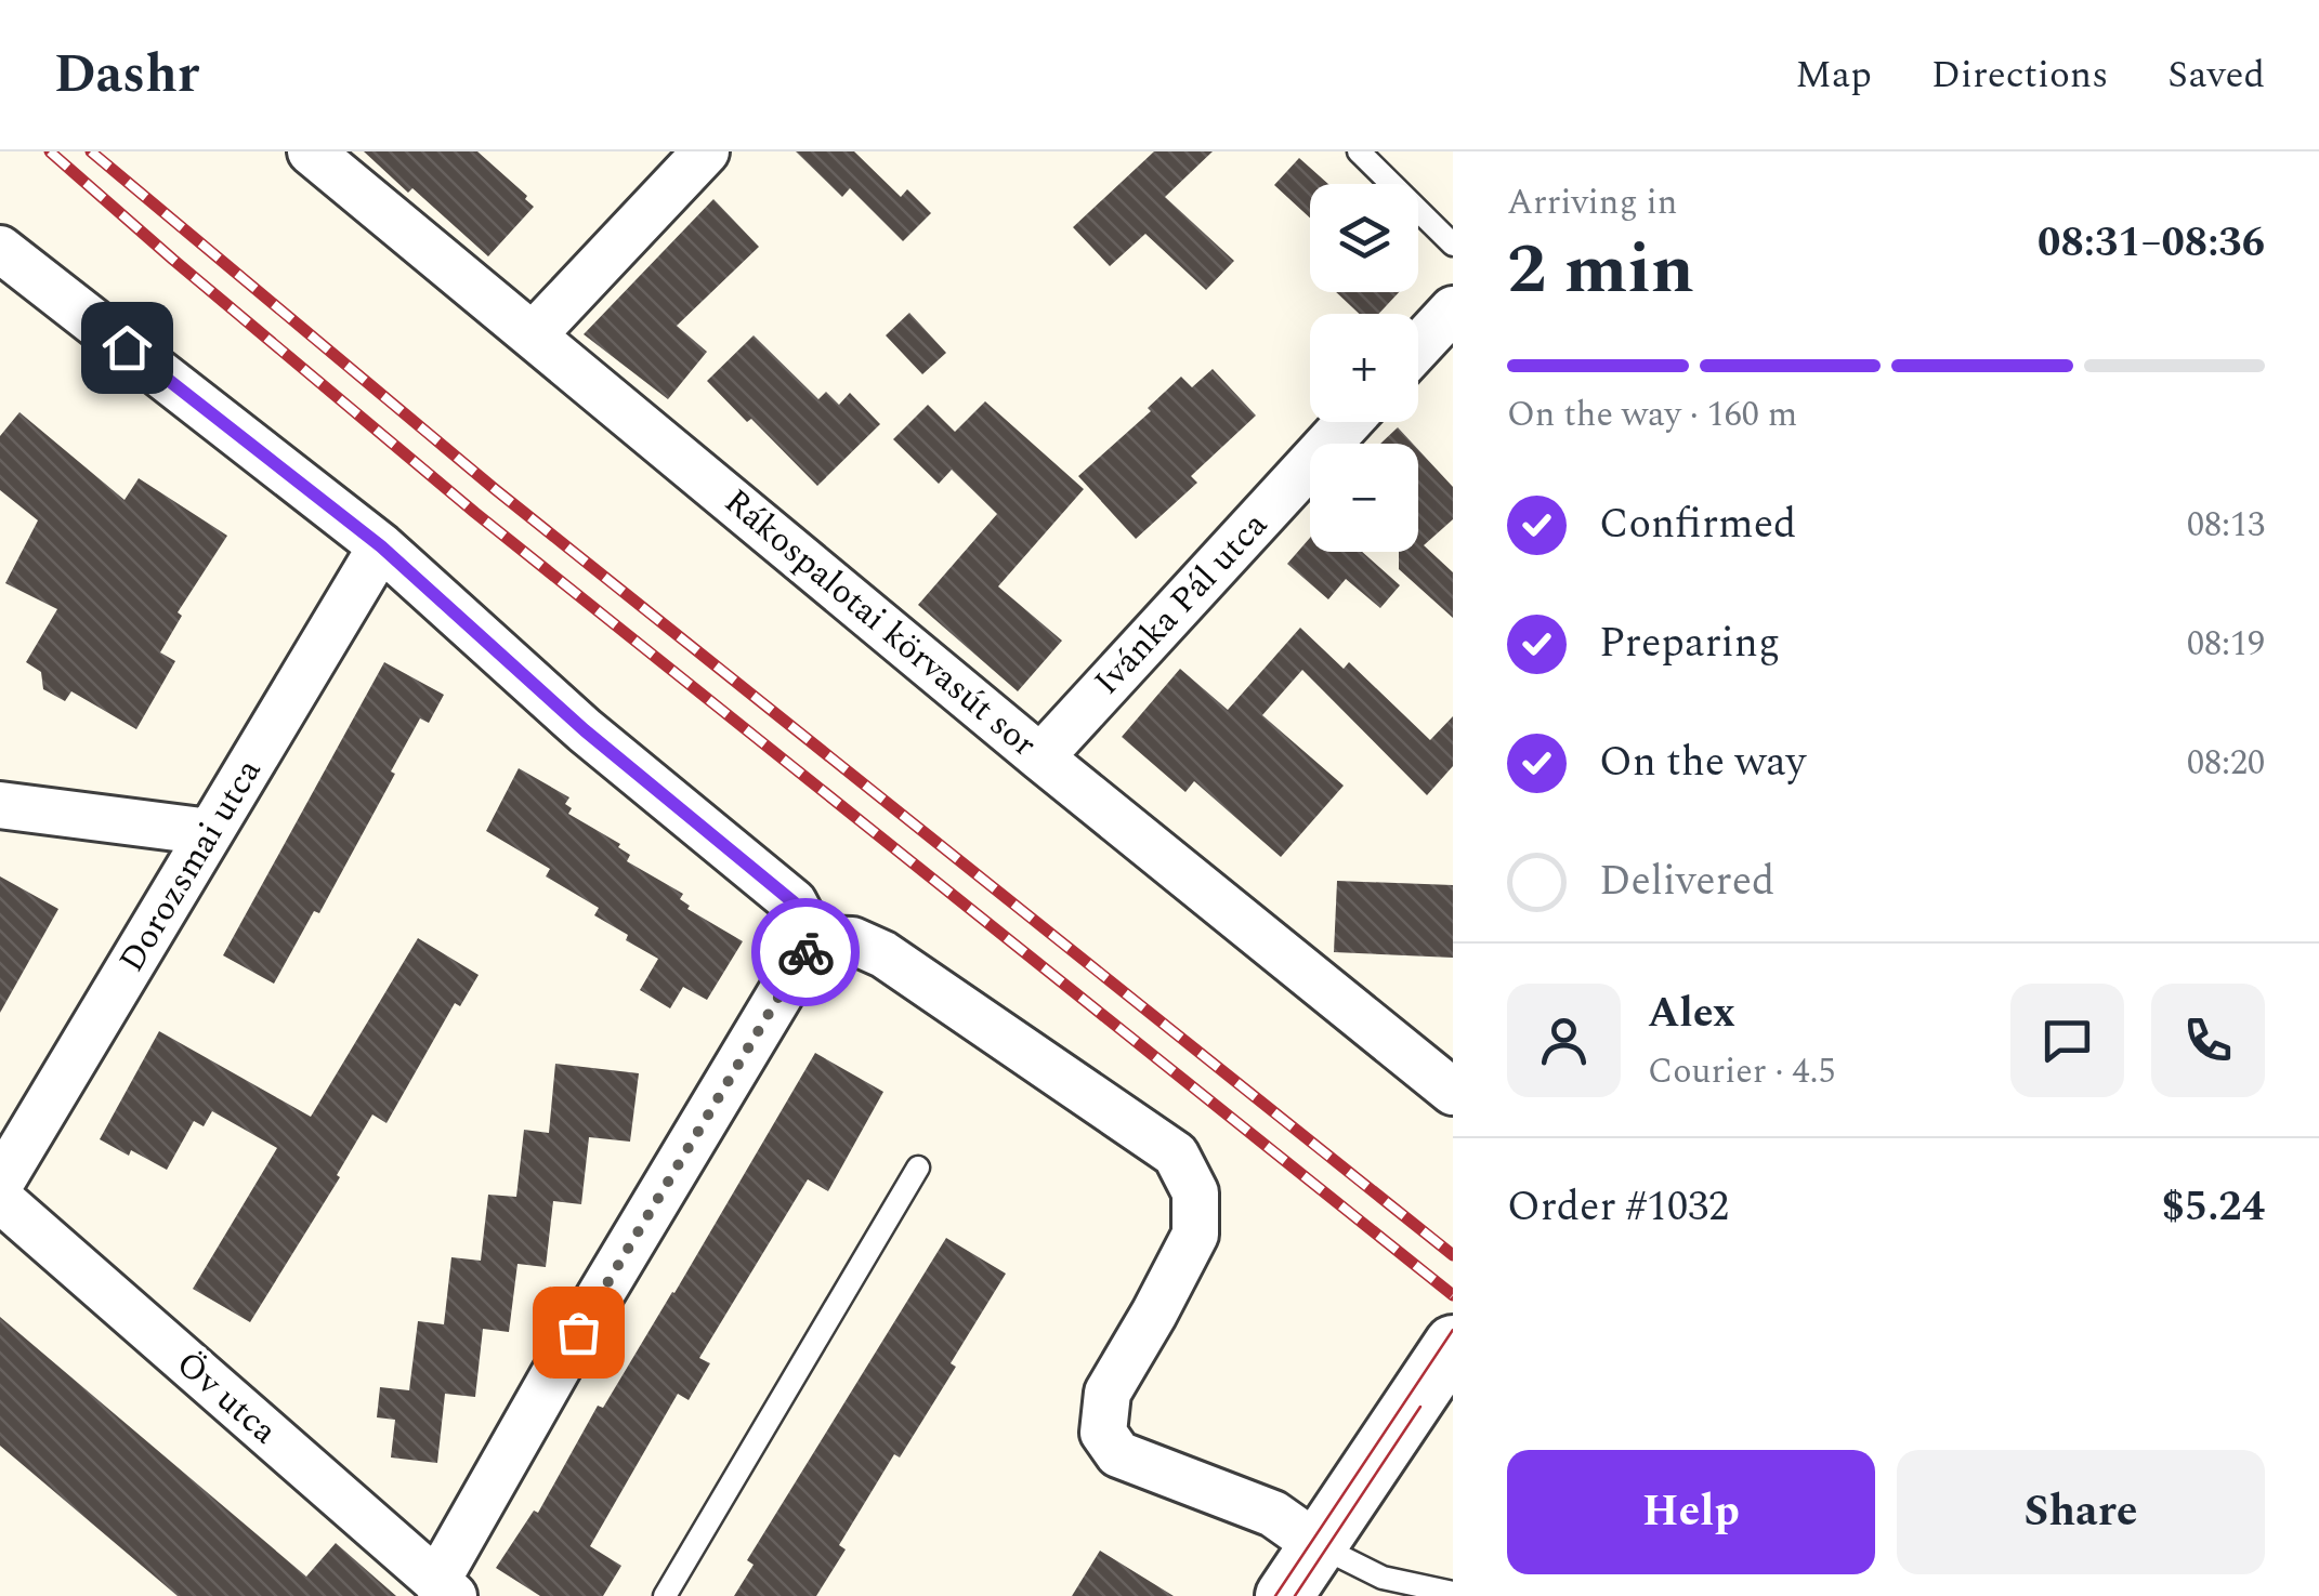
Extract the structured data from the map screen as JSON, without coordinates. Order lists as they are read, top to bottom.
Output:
{
  "streets": {
    "street": [
      "Ivánka Pál utca",
      "Rákospalotai körvasút sor",
      "Dorozsmai utca",
      "Öv utca"
    ]
  },
  "crossings": [
    ["Ivánka Pál utca", "Rákospalotai körvasút sor"]
  ],
  "page": {
    "header": "Dashr",
    "nav": ["Map", "Directions", "Saved"],
    "heading": ["2 min", "Arriving in", "08:31–08:36"],
    "panel": [
      "Alex",
      "Courier · 4.5",
      "Order #1032",
      "$5.24"
    ],
    "map_buttons": ["+", "−"],
    "bar": "On the way · 160 m",
    "list": [
      ["Confirmed", "08:13"],
      ["Preparing", "08:19"],
      ["On the way", "08:20"],
      "Delivered"
    ],
    "buttons": ["Help", "Share"]
  }
}
